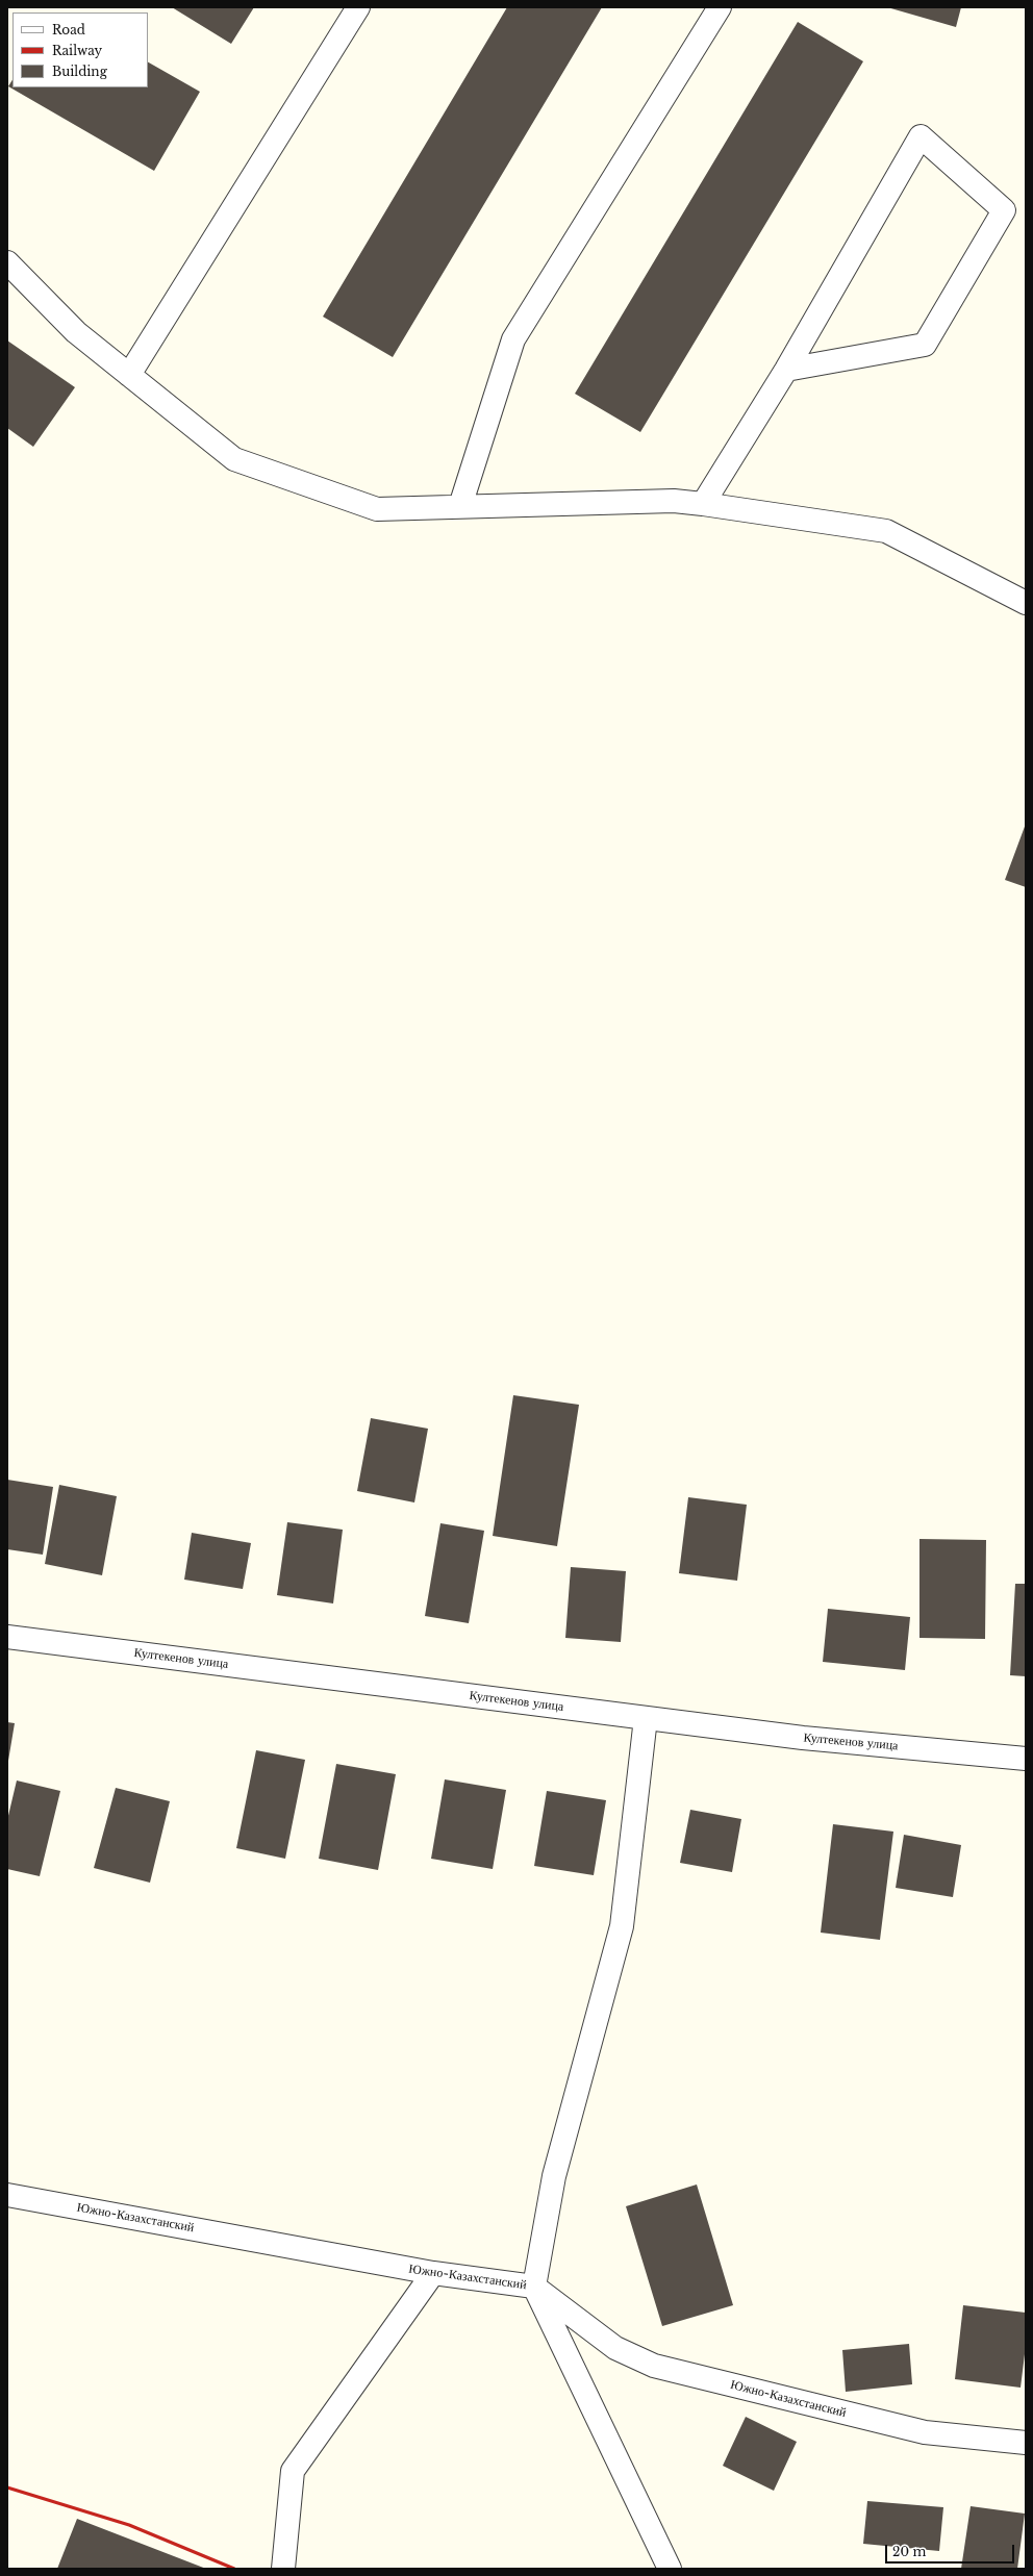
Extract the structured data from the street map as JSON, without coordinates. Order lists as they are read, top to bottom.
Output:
{
  "streets": {
    "street": ["Култекенов улица", "Южно-Казахстанский"]
  },
  "legend": ["Road", "Railway", "Building"],
  "scale_bar": "20 m"
}
